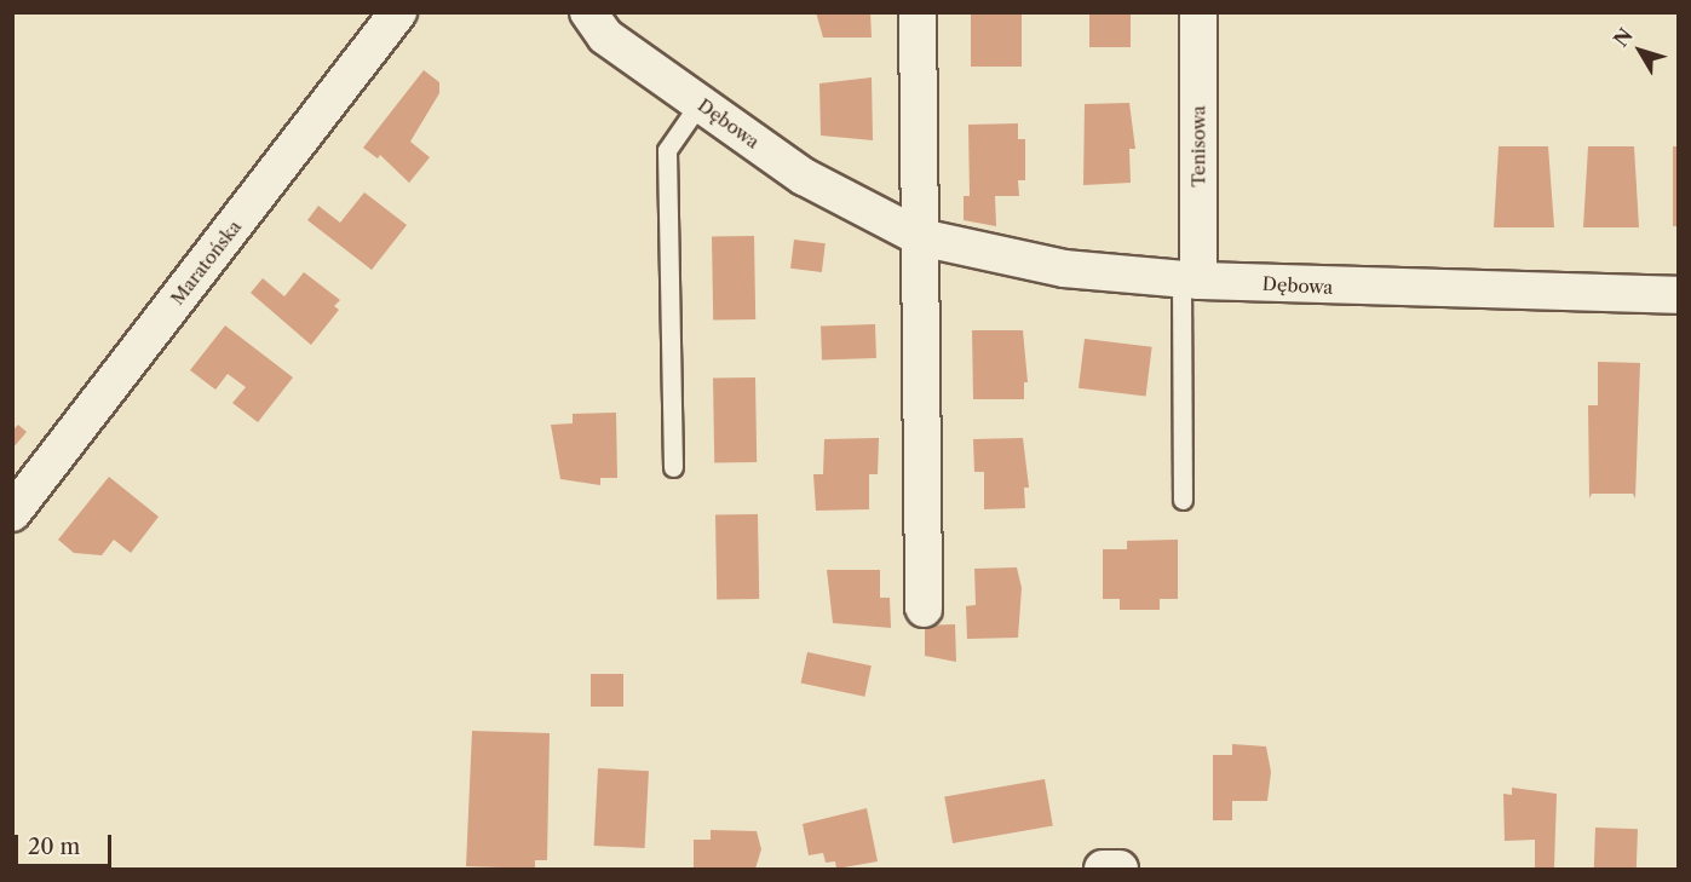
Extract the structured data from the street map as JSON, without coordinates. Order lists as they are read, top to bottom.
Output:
{
  "streets": {
    "street": ["Dębowa", "Tenisowa", "Maratońska"]
  },
  "crossings": [
    ["Dębowa", "Tenisowa"]
  ],
  "scale_bar": "20 m",
  "north": "top left"
}
